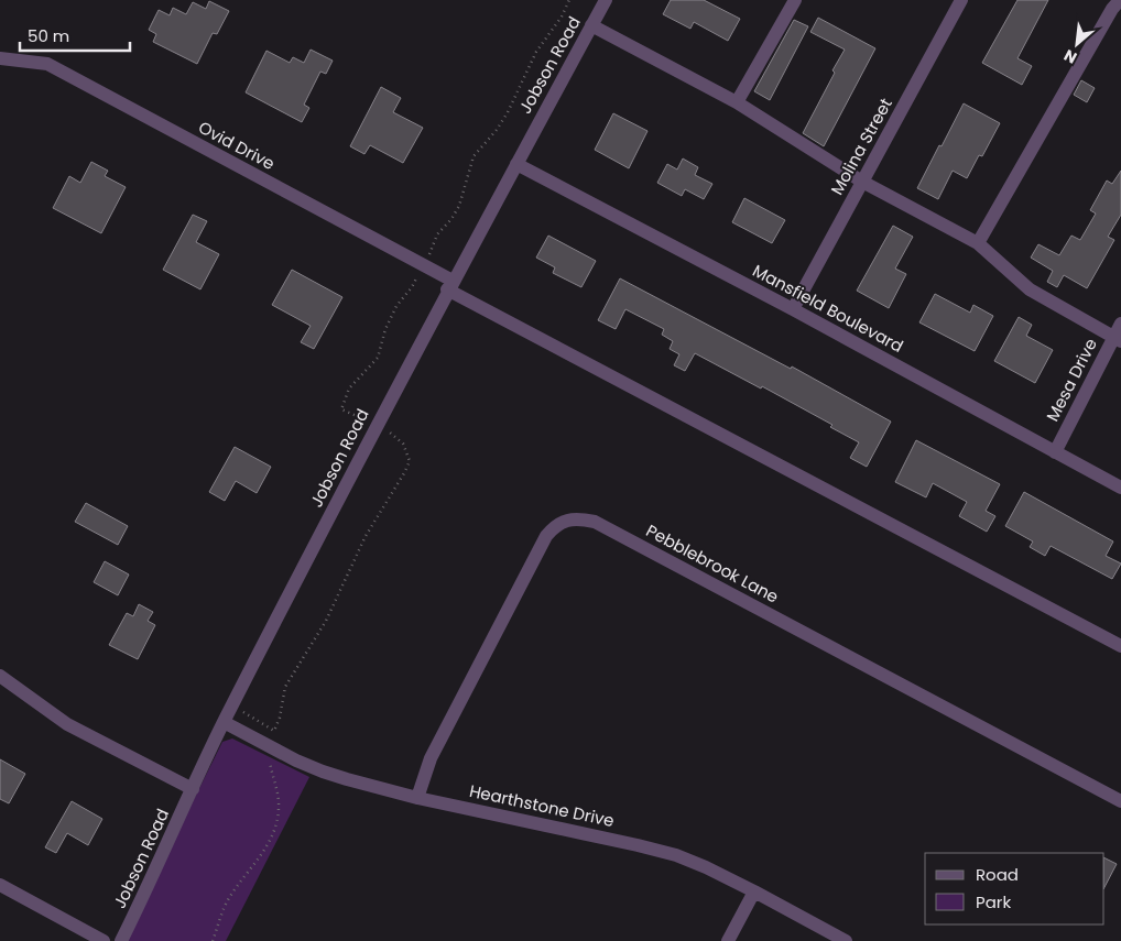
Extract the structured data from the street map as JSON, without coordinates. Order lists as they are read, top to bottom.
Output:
{
  "streets": {
    "street": [
      "Jobson Road",
      "Ovid Drive",
      "Molina Street",
      "Mansfield Boulevard",
      "Mesa Drive",
      "Pebblebrook Lane",
      "Hearthstone Drive"
    ]
  },
  "crossings": [
    ["Jobson Road", "Ovid Drive"],
    ["Jobson Road", "Mansfield Boulevard"],
    ["Jobson Road", "Hearthstone Drive"],
    ["Molina Street", "Mansfield Boulevard"],
    ["Mansfield Boulevard", "Mesa Drive"],
    ["Pebblebrook Lane", "Hearthstone Drive"]
  ],
  "legend": ["Road", "Park"],
  "scale_bar": "50 m",
  "north": "bottom left"
}
